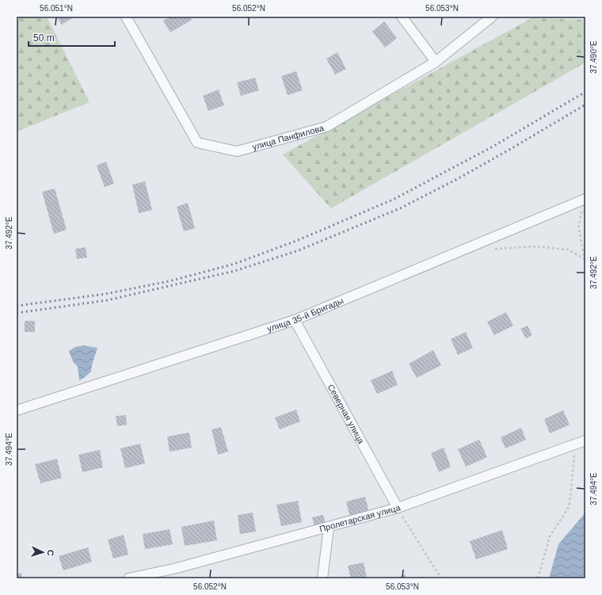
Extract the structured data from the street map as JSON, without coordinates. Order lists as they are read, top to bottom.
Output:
{
  "streets": {
    "street": [
      "улица Панфилова",
      "улица 35-й Бригады",
      "Северная улица",
      "Пролетарская улица"
    ]
  },
  "crossings": [
    ["улица 35-й Бригады", "Северная улица"],
    ["Северная улица", "Пролетарская улица"]
  ],
  "scale_bar": "50 m",
  "north": "right",
  "coordinates": [
    "56.051°N",
    "56.052°N",
    "56.053°N",
    "37.490°E",
    "37.492°E",
    "37.494°E"
  ]
}
